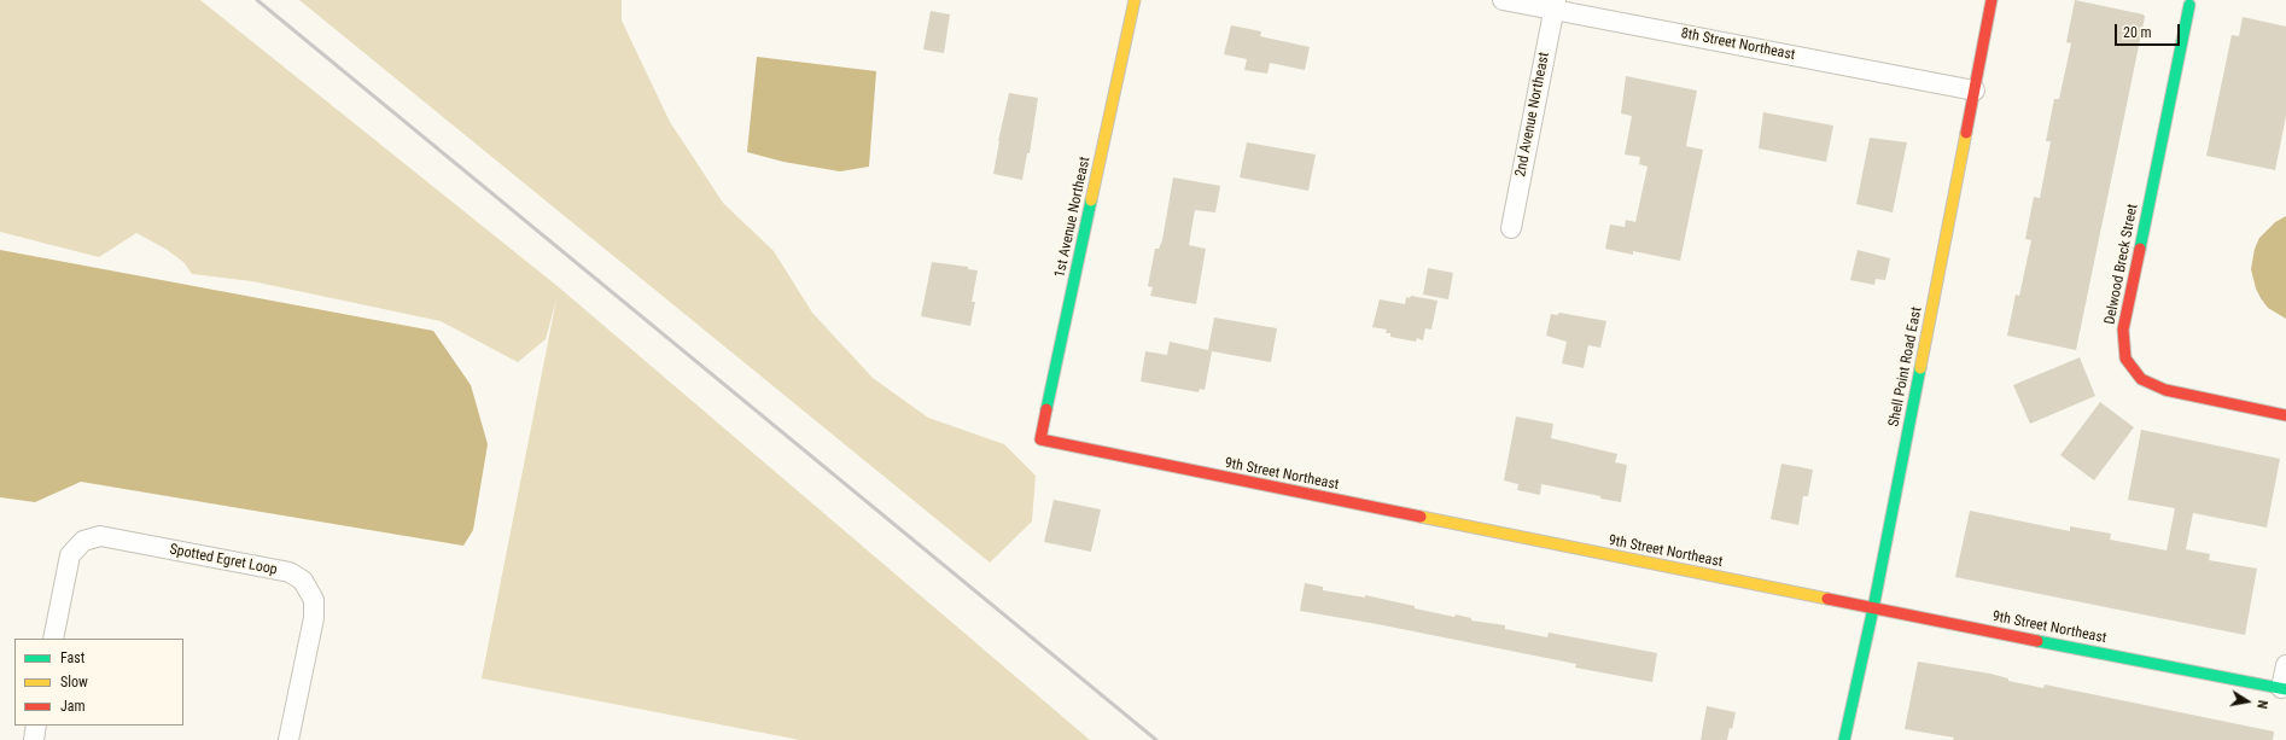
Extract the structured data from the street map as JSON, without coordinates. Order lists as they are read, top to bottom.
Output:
{
  "streets": {
    "street": [
      "8th Street Northeast",
      "2nd Avenue Northeast",
      "1st Avenue Northeast",
      "Delwood Breck Street",
      "Shell Point Road East",
      "9th Street Northeast",
      "Spotted Egret Loop"
    ]
  },
  "crossings": [
    ["8th Street Northeast", "2nd Avenue Northeast"],
    ["8th Street Northeast", "Shell Point Road East"],
    ["1st Avenue Northeast", "9th Street Northeast"],
    ["Shell Point Road East", "9th Street Northeast"]
  ],
  "legend": ["Fast", "Slow", "Jam"],
  "scale_bar": "20 m",
  "north": "right"
}
